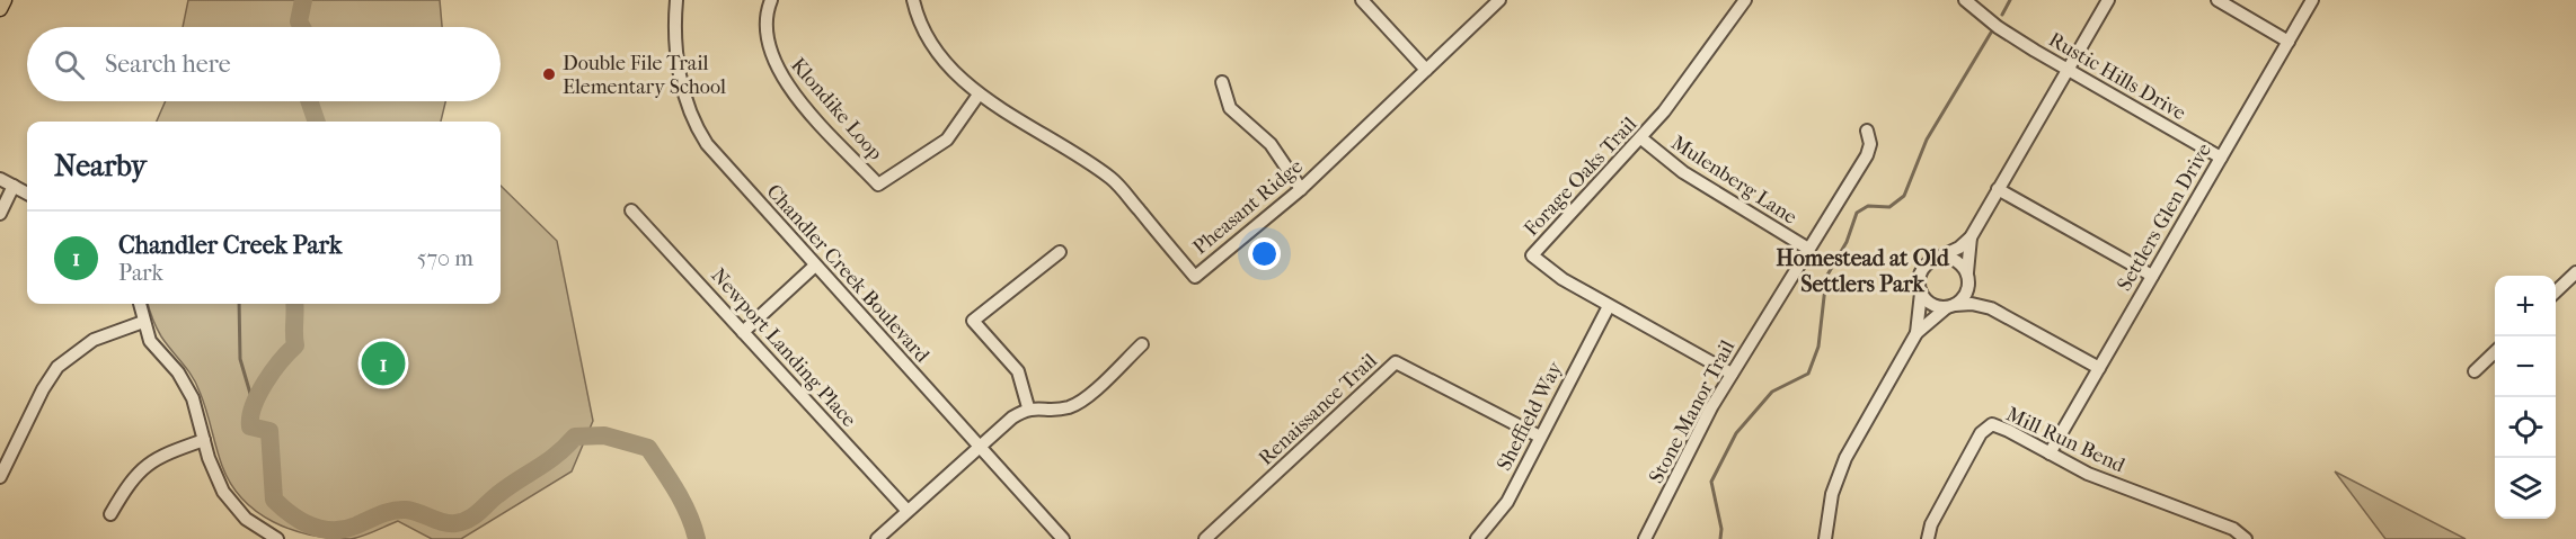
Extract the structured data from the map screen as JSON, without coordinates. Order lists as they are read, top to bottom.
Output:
{
  "streets": {
    "street": [
      "Rustic Hills Drive",
      "Klondike Loop",
      "Forage Oaks Trail",
      "Mulenberg Lane",
      "Pheasant Ridge",
      "Settlers Glen Drive",
      "Chandler Creek Boulevard",
      "Newport Landing Place",
      "Renaissance Trail",
      "Stone Manor Trail",
      "Sheffield Way",
      "Mill Run Bend"
    ]
  },
  "crossings": [
    ["Rustic Hills Drive", "Settlers Glen Drive"],
    ["Klondike Loop", "Pheasant Ridge"],
    ["Forage Oaks Trail", "Mulenberg Lane"],
    ["Forage Oaks Trail", "Stone Manor Trail"],
    ["Forage Oaks Trail", "Sheffield Way"],
    ["Mulenberg Lane", "Stone Manor Trail"],
    ["Settlers Glen Drive", "Mill Run Bend"],
    ["Renaissance Trail", "Sheffield Way"]
  ],
  "districts": ["Homestead at Old Settlers Park"],
  "places": ["Double File Trail Elementary School"],
  "page": {
    "search": "Search here",
    "heading": "Nearby",
    "list": [
      {
        "mark": "1",
        "name": "Chandler Creek Park",
        "note": "Park",
        "value": "570 m"
      }
    ],
    "map_buttons": ["+", "−"],
    "pins": "1"
  }
}
